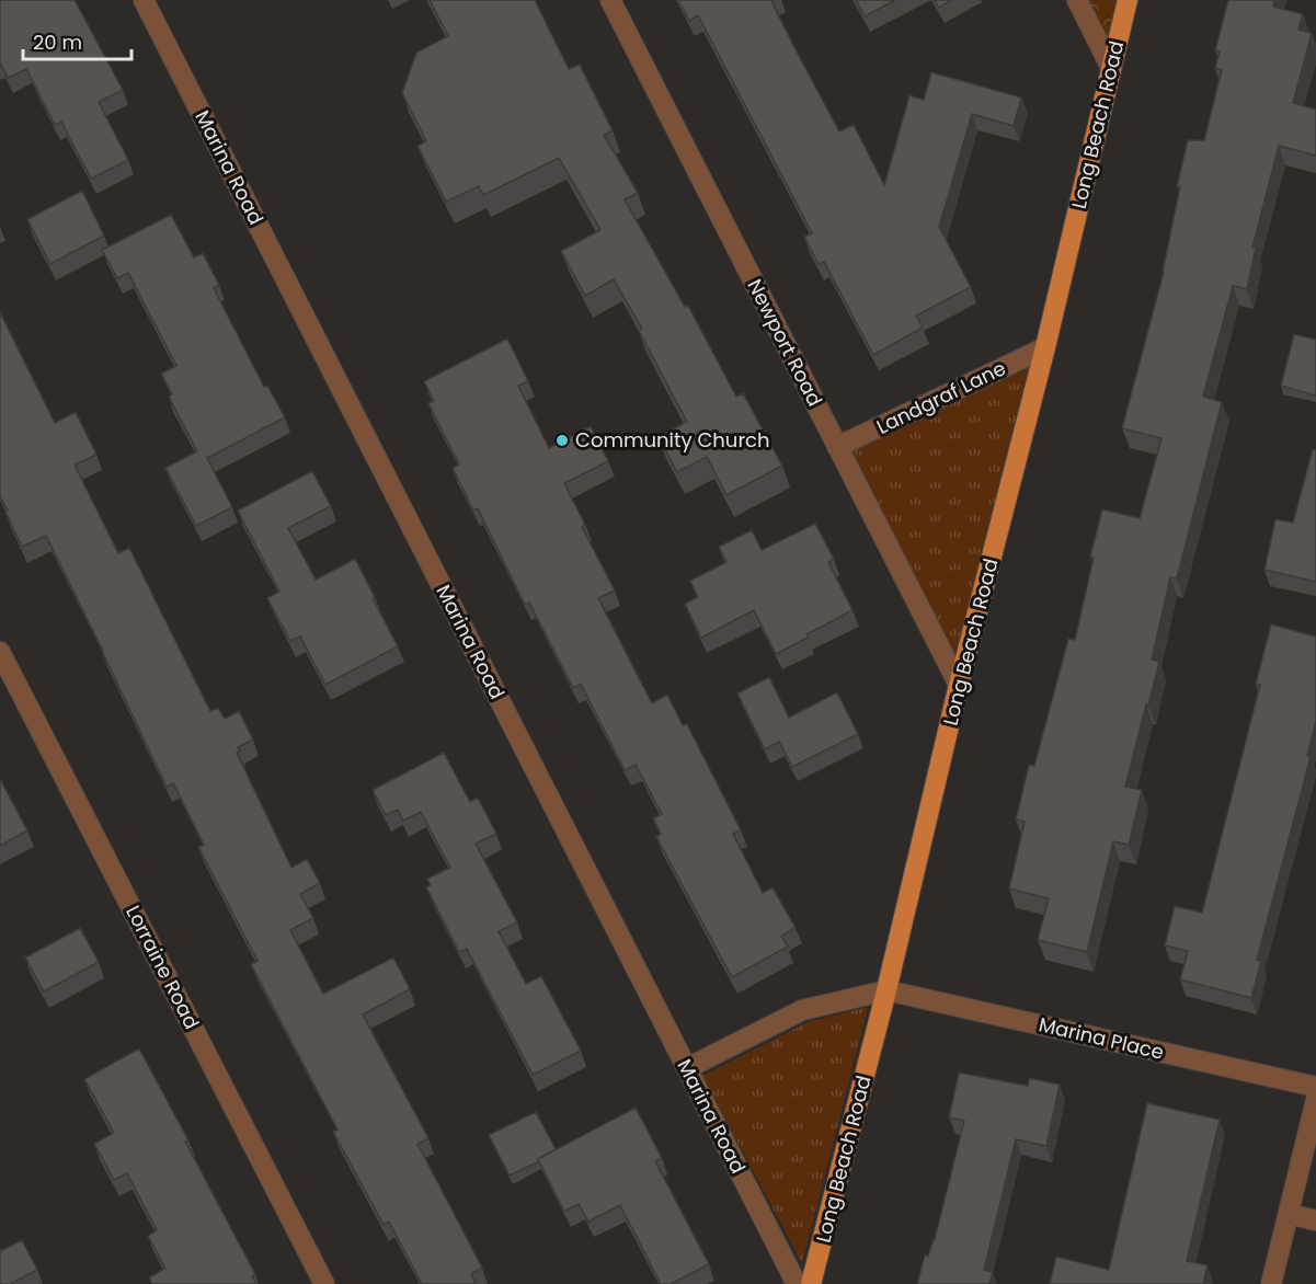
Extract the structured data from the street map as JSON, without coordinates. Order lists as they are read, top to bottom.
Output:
{
  "streets": {
    "main road": ["Long Beach Road"],
    "street": [
      "Marina Road",
      "Newport Road",
      "Landgraf Lane",
      "Lorraine Road",
      "Marina Place"
    ]
  },
  "crossings": [
    ["Long Beach Road", "Newport Road"],
    ["Long Beach Road", "Landgraf Lane"],
    ["Long Beach Road", "Marina Place"],
    ["Newport Road", "Landgraf Lane"]
  ],
  "places": ["Community Church"],
  "scale_bar": "20 m"
}
